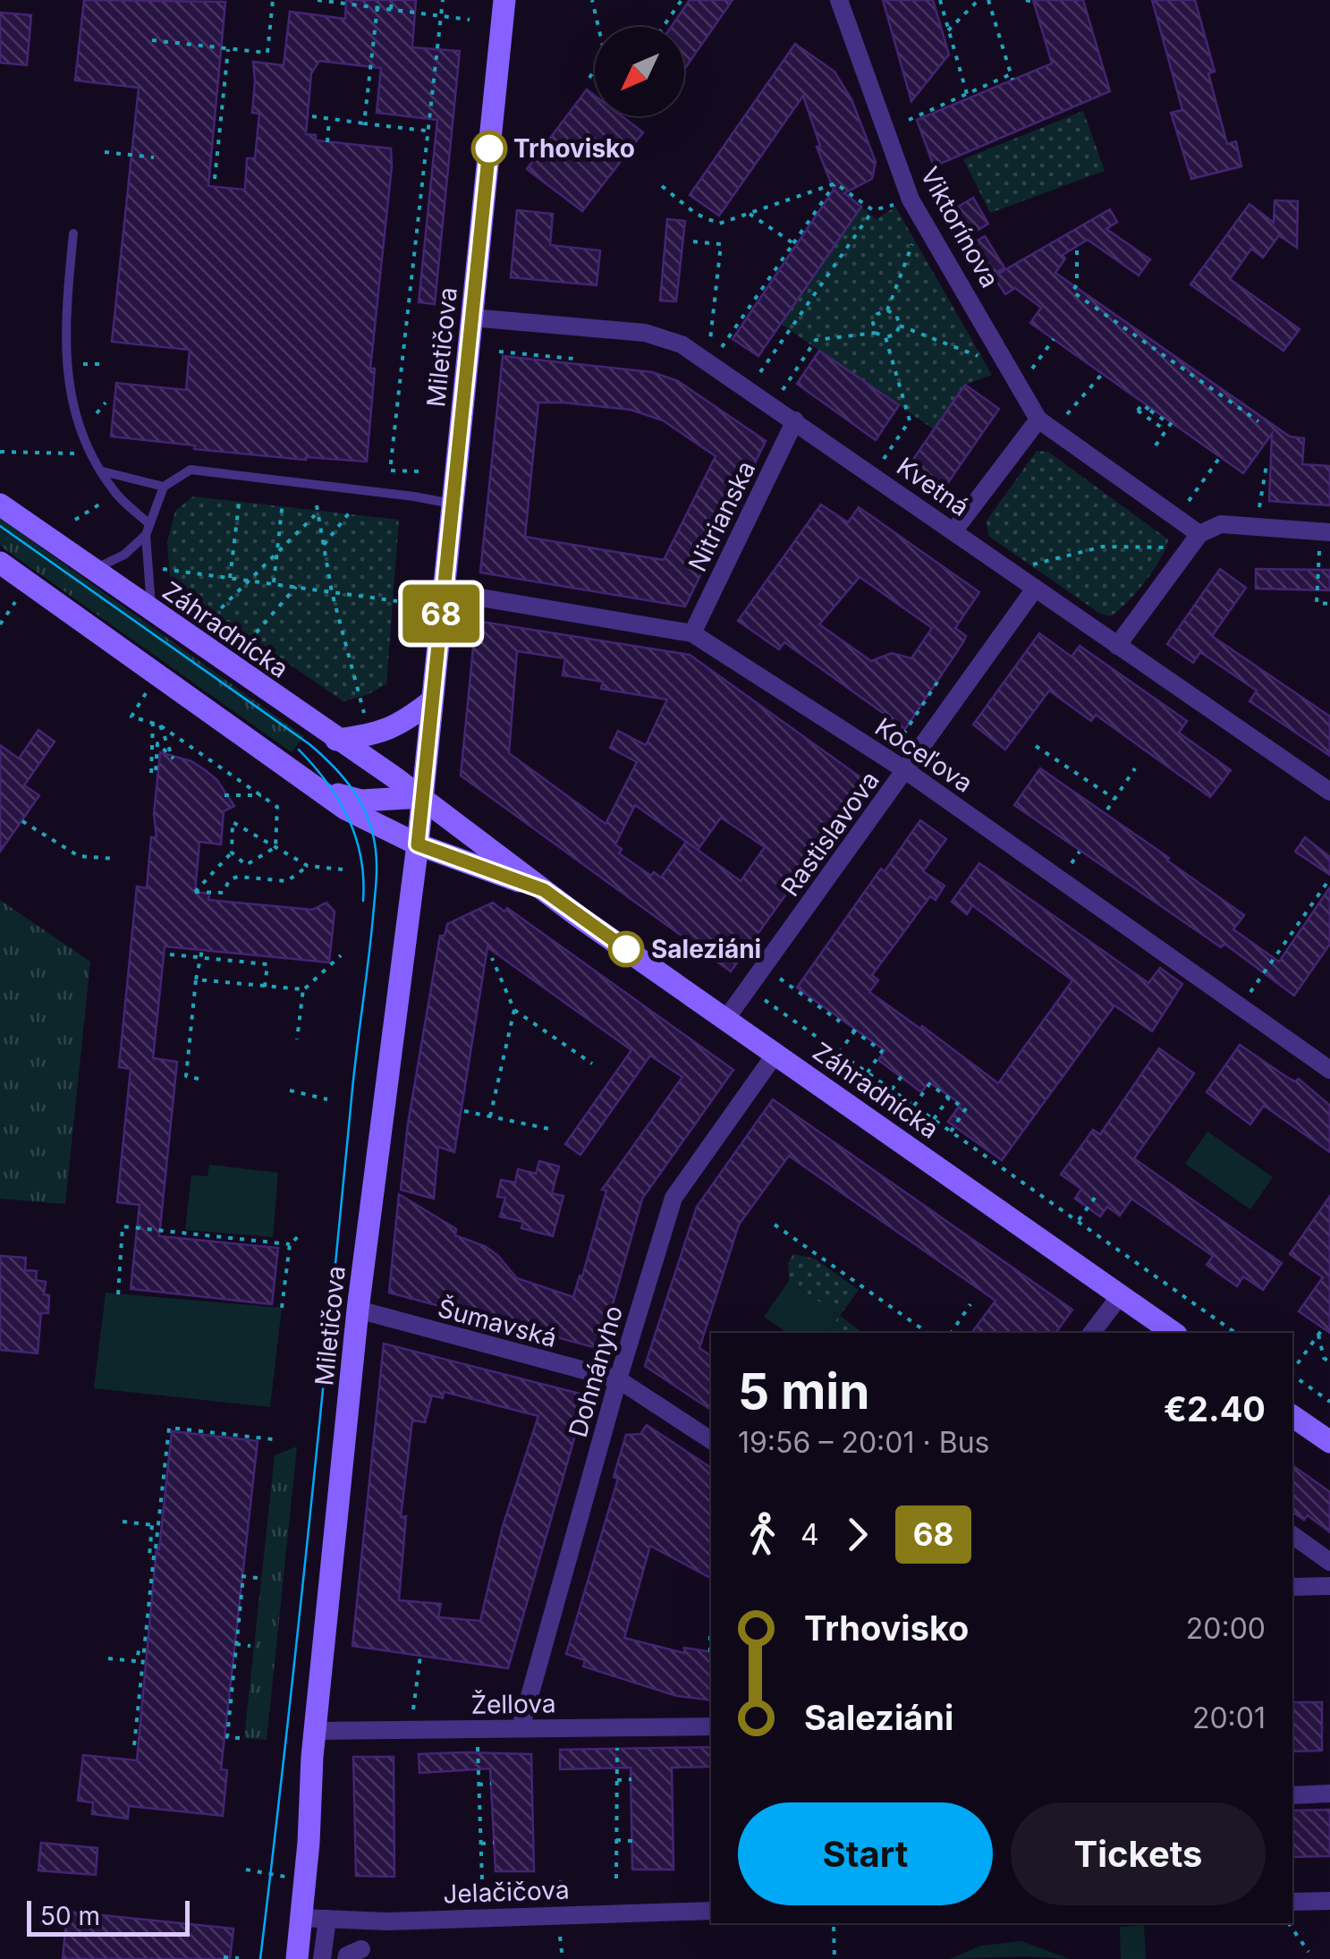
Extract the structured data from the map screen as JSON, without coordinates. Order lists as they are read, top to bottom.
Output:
{
  "streets": {
    "street": [
      "Viktorínova",
      "Miletičova",
      "Kvetná",
      "Nitrianska",
      "Záhradnícka",
      "Koceľova",
      "Rastislavova",
      "Šumavská",
      "Dohnányho",
      "Žellova",
      "Jelačičova"
    ]
  },
  "crossings": [
    ["Miletičova", "Kvetná"],
    ["Miletičova", "Záhradnícka"],
    ["Miletičova", "Koceľova"],
    ["Miletičova", "Šumavská"],
    ["Miletičova", "Žellova"],
    ["Miletičova", "Jelačičova"],
    ["Kvetná", "Nitrianska"],
    ["Kvetná", "Rastislavova"],
    ["Nitrianska", "Koceľova"],
    ["Záhradnícka", "Rastislavova"],
    ["Záhradnícka", "Dohnányho"],
    ["Koceľova", "Rastislavova"],
    ["Šumavská", "Dohnányho"],
    ["Dohnányho", "Žellova"]
  ],
  "places": ["Trhovisko", "Saleziáni"],
  "lines": ["bus line 68"],
  "scale_bar": "50 m",
  "north": "bottom left",
  "page": {
    "on_map": "68",
    "heading": ["5 min", "19:56 – 20:01 · Bus", "€2.40"],
    "legs": ["4", "68"],
    "list": [
      {
        "name": "Trhovisko",
        "value": "20:00"
      },
      {
        "name": "Saleziáni",
        "value": "20:01"
      }
    ],
    "buttons": ["Start", "Tickets"],
    "scale": "50 m"
  }
}
